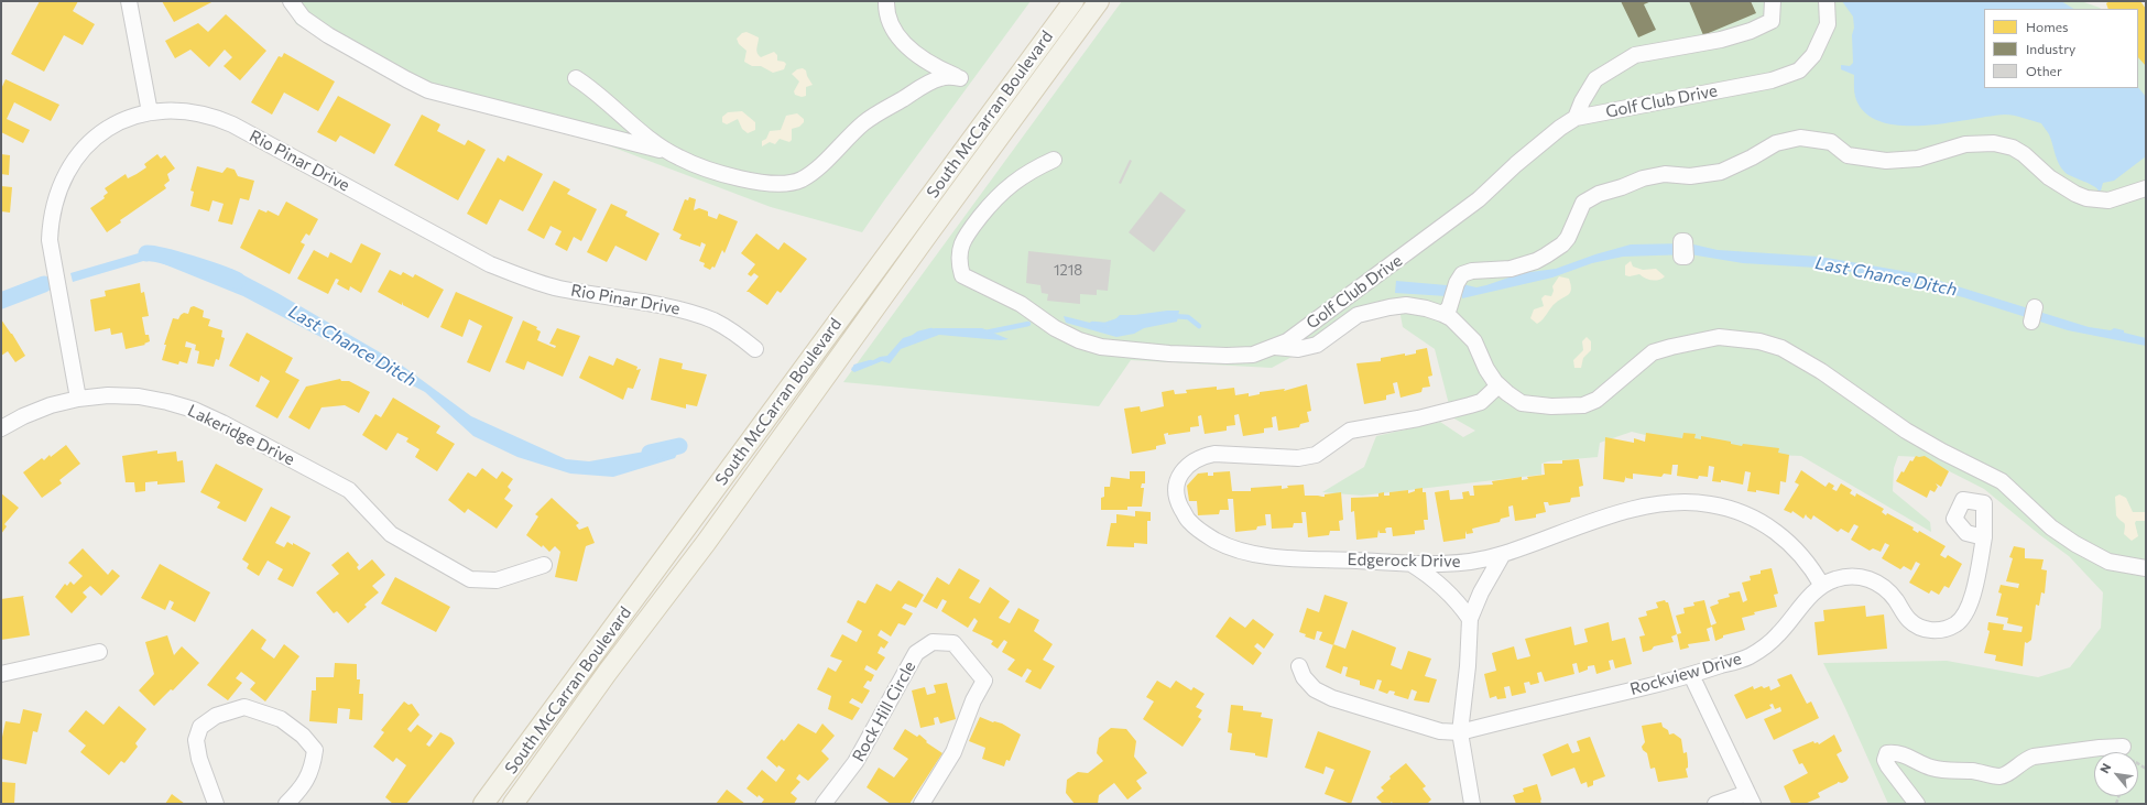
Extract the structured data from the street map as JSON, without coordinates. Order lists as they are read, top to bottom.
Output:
{
  "streets": {
    "main road": ["South McCarran Boulevard"],
    "street": [
      "Golf Club Drive",
      "Rio Pinar Drive",
      "Lakeridge Drive",
      "Edgerock Drive",
      "Rockview Drive",
      "Rock Hill Circle"
    ]
  },
  "crossings": [
    ["Rio Pinar Drive", "Lakeridge Drive"],
    ["Edgerock Drive", "Rockview Drive"]
  ],
  "water": ["Last Chance Ditch"],
  "house_numbers": ["1218"],
  "legend": ["Homes", "Industry", "Other"],
  "north": "top left"
}
